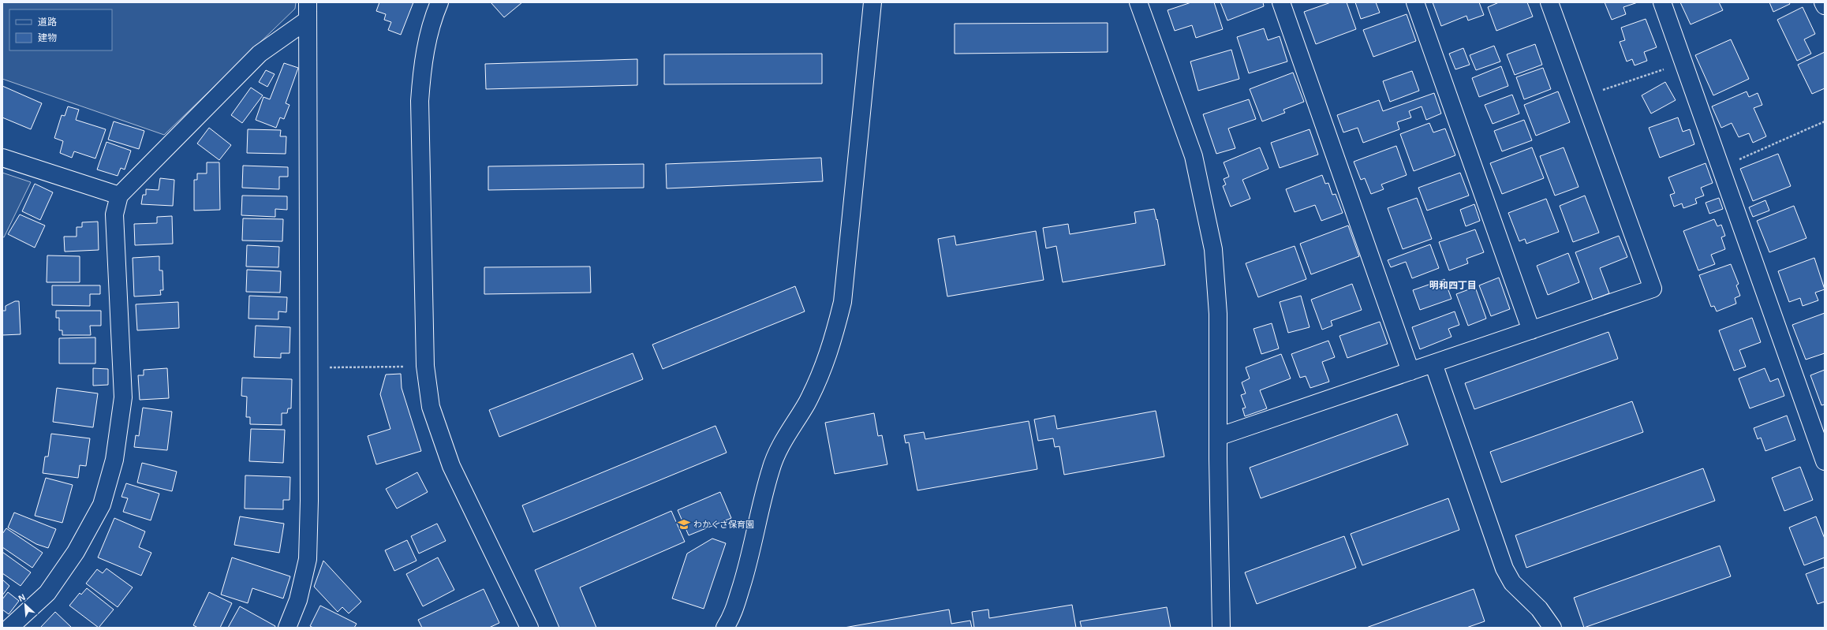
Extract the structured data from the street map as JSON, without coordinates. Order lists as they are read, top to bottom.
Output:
{
  "districts": ["明和四丁目"],
  "places": {
    "school or university": ["わかくさ保育園"]
  },
  "legend": ["道路", "建物"],
  "north": "top left"
}
